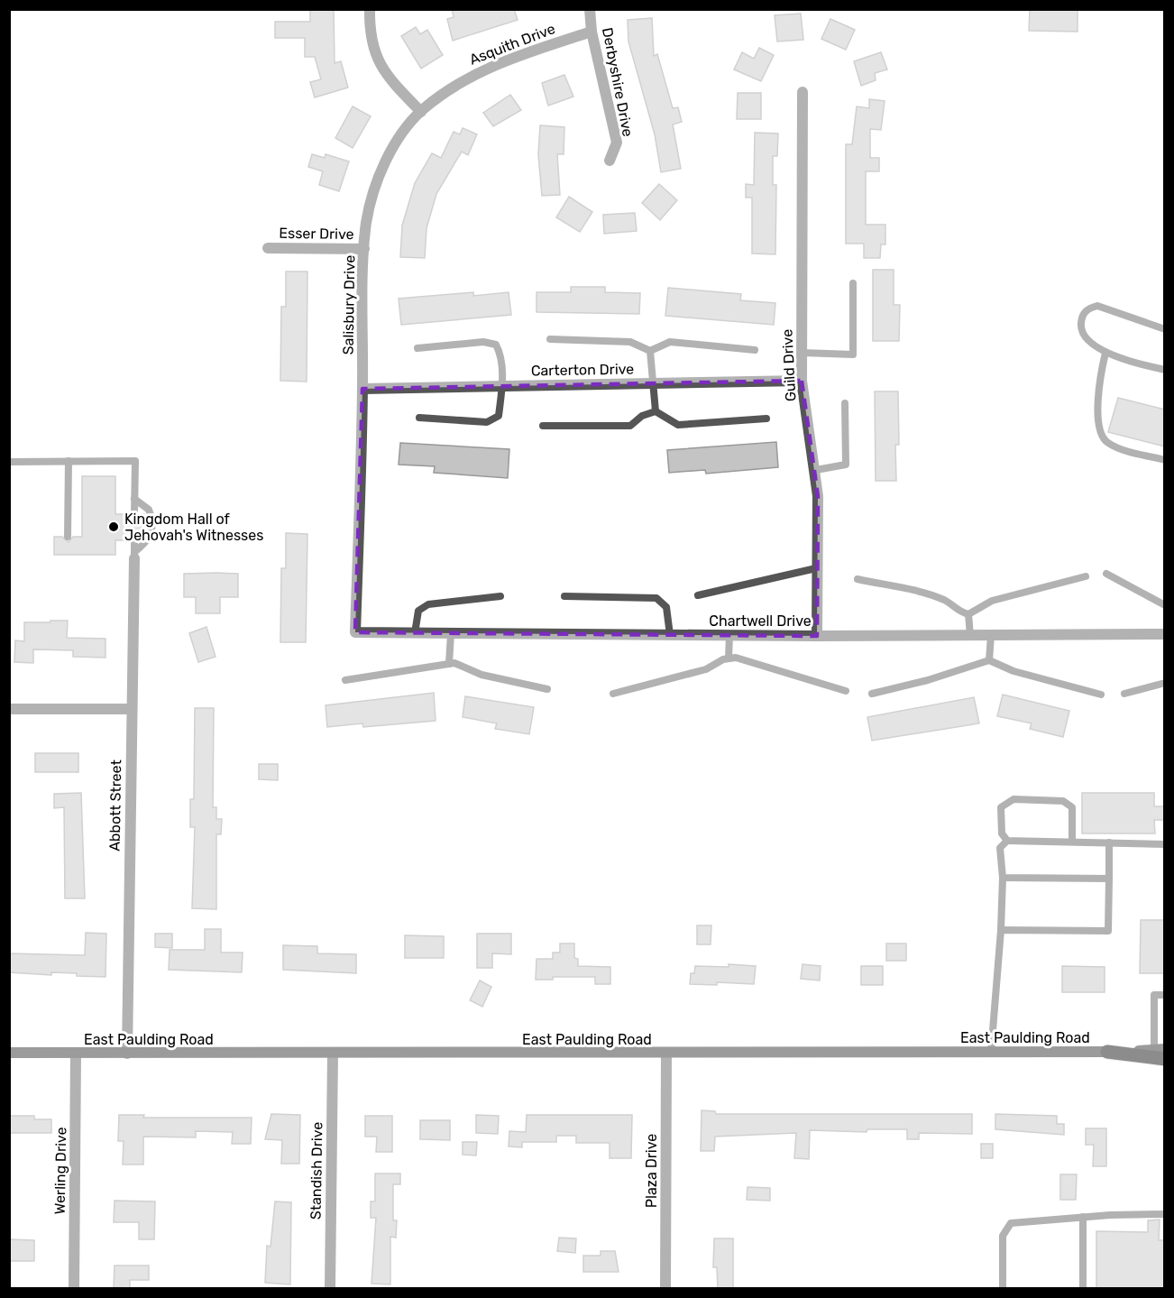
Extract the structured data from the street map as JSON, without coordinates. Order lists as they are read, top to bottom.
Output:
{
  "streets": {
    "main road": ["East Paulding Road"],
    "street": [
      "Asquith Drive",
      "Derbyshire Drive",
      "Esser Drive",
      "Salisbury Drive",
      "Guild Drive",
      "Carterton Drive",
      "Chartwell Drive",
      "Abbott Street",
      "Werling Drive",
      "Standish Drive",
      "Plaza Drive"
    ]
  },
  "crossings": [
    ["Asquith Drive", "Derbyshire Drive"],
    ["Asquith Drive", "Salisbury Drive"],
    ["Esser Drive", "Salisbury Drive"],
    ["Salisbury Drive", "Carterton Drive"],
    ["Salisbury Drive", "Chartwell Drive"],
    ["Guild Drive", "Carterton Drive"],
    ["Guild Drive", "Chartwell Drive"],
    ["Abbott Street", "East Paulding Road"],
    ["East Paulding Road", "Werling Drive"],
    ["East Paulding Road", "Standish Drive"],
    ["East Paulding Road", "Plaza Drive"]
  ],
  "places": ["Kingdom Hall of Jehovah's Witnesses"]
}
